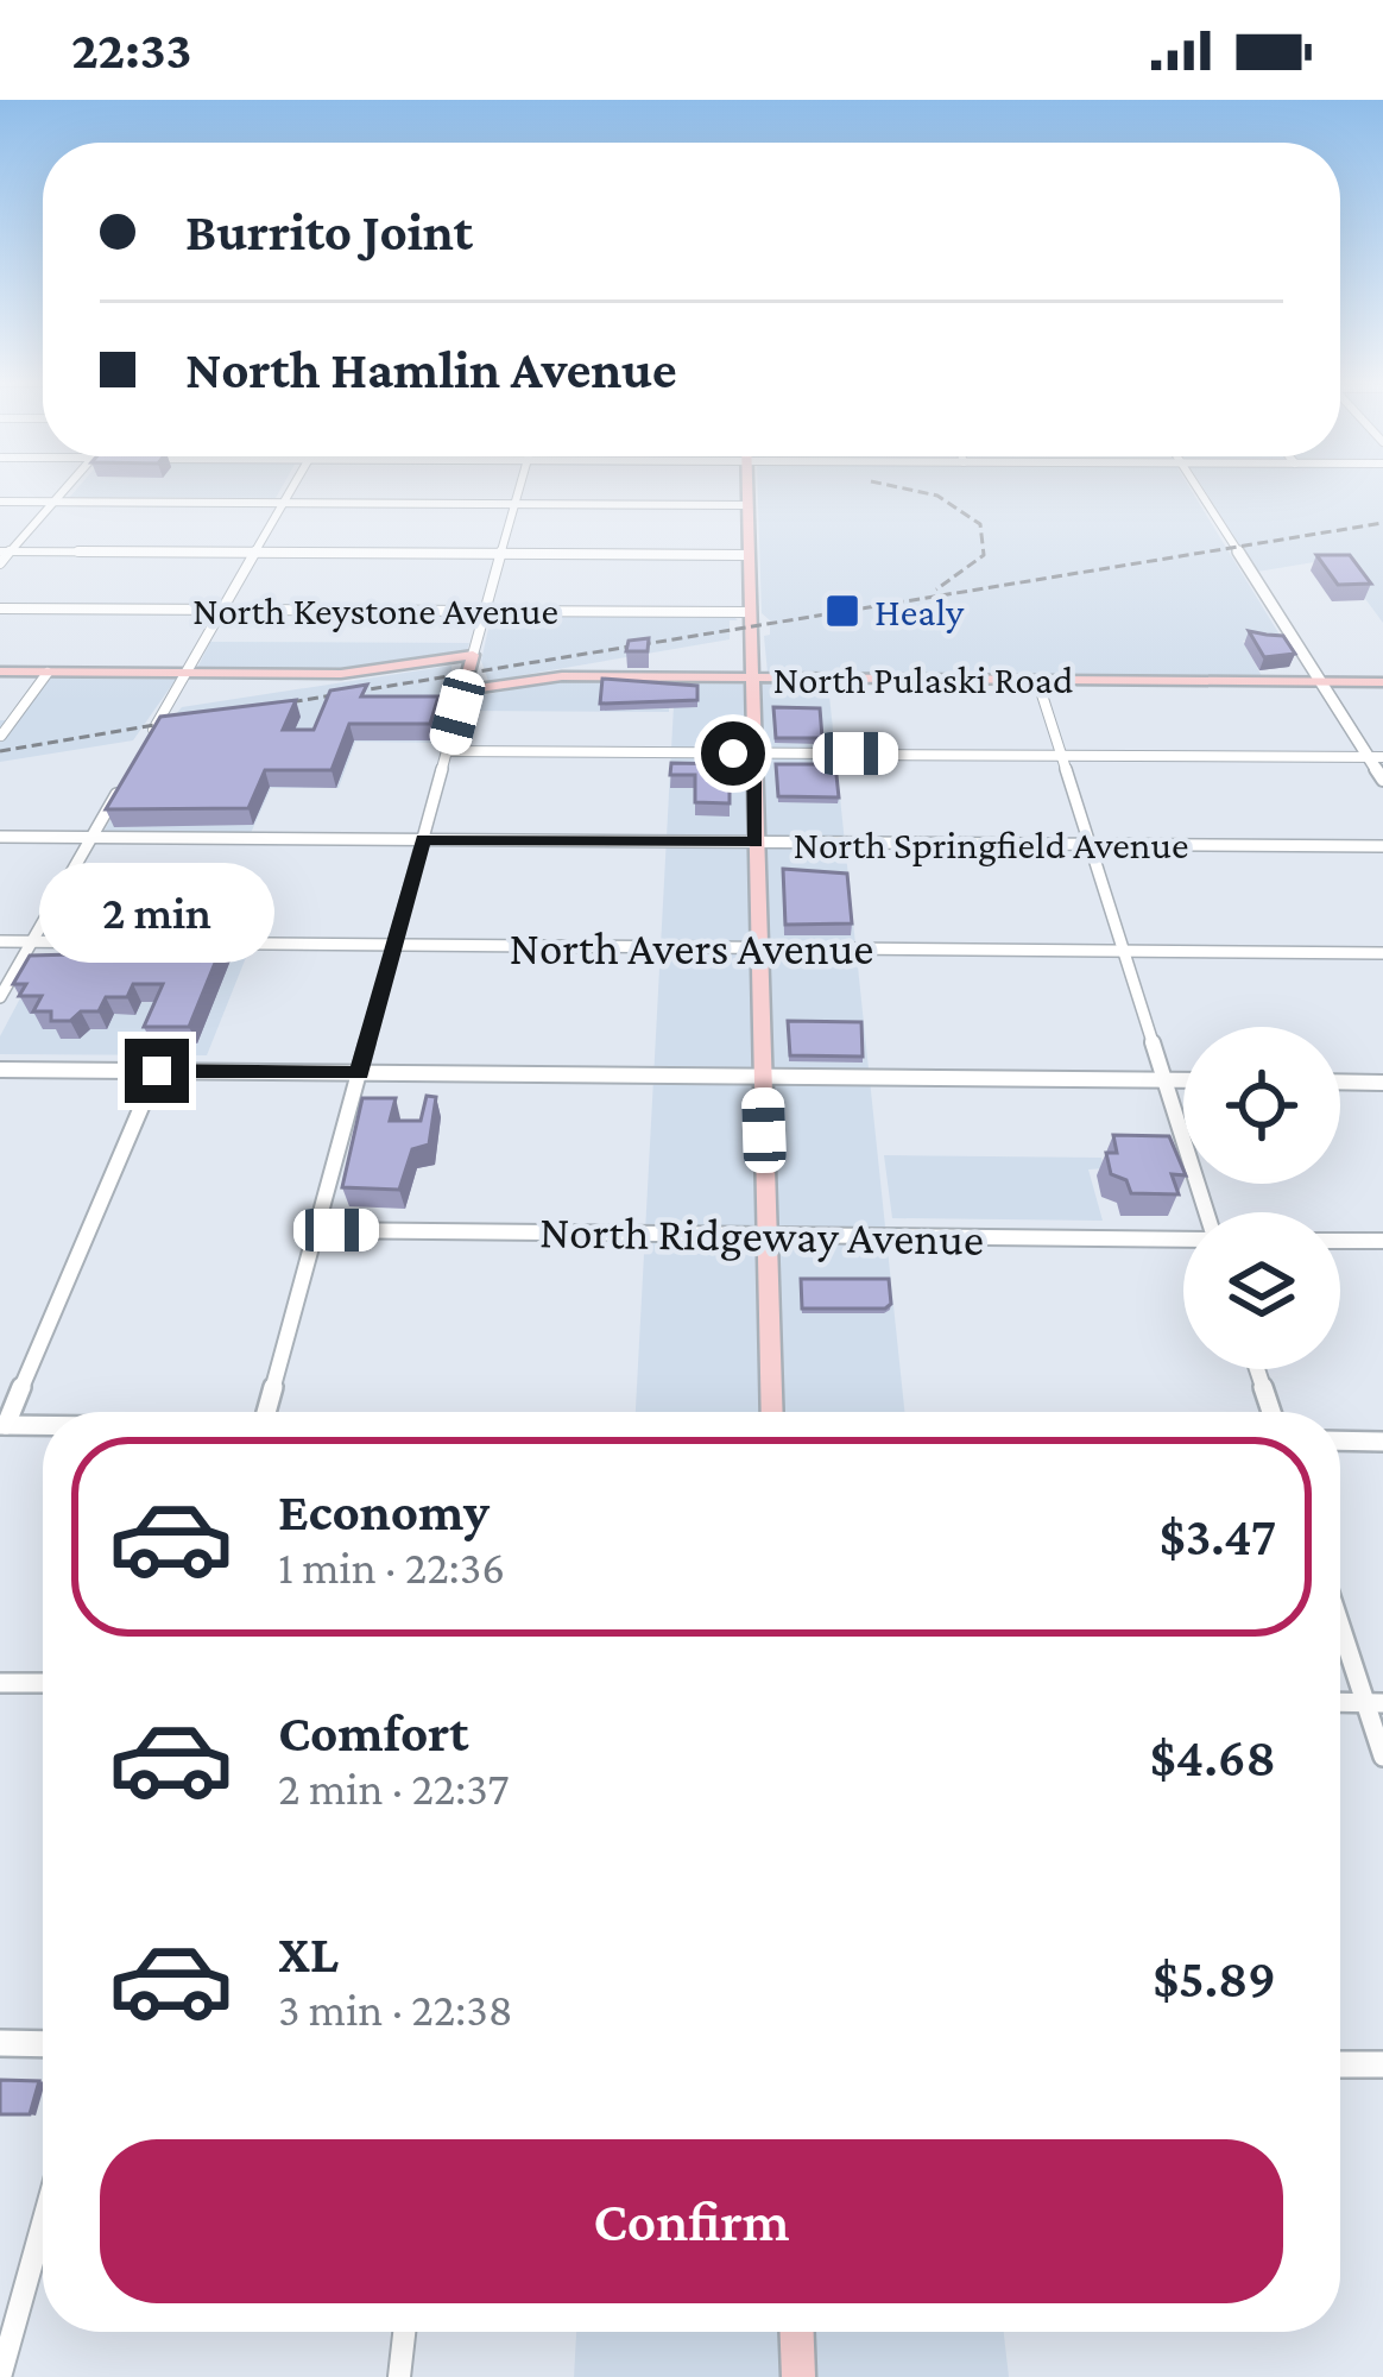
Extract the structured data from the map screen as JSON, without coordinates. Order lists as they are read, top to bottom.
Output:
{
  "streets": {
    "main road": ["North Pulaski Road"],
    "street": [
      "North Keystone Avenue",
      "North Springfield Avenue",
      "North Avers Avenue",
      "North Ridgeway Avenue"
    ]
  },
  "places": {
    "transit": ["Healy"]
  },
  "page": {
    "status": "22:33",
    "banner": ["Burrito Joint", "North Hamlin Avenue"],
    "bubble": "2 min",
    "list": [
      {
        "name": "Economy",
        "note": "1 min · 22:36",
        "value": "$3.47"
      },
      {
        "name": "Comfort",
        "note": "2 min · 22:37",
        "value": "$4.68"
      },
      {
        "name": "XL",
        "note": "3 min · 22:38",
        "value": "$5.89"
      }
    ],
    "buttons": "Confirm"
  }
}
